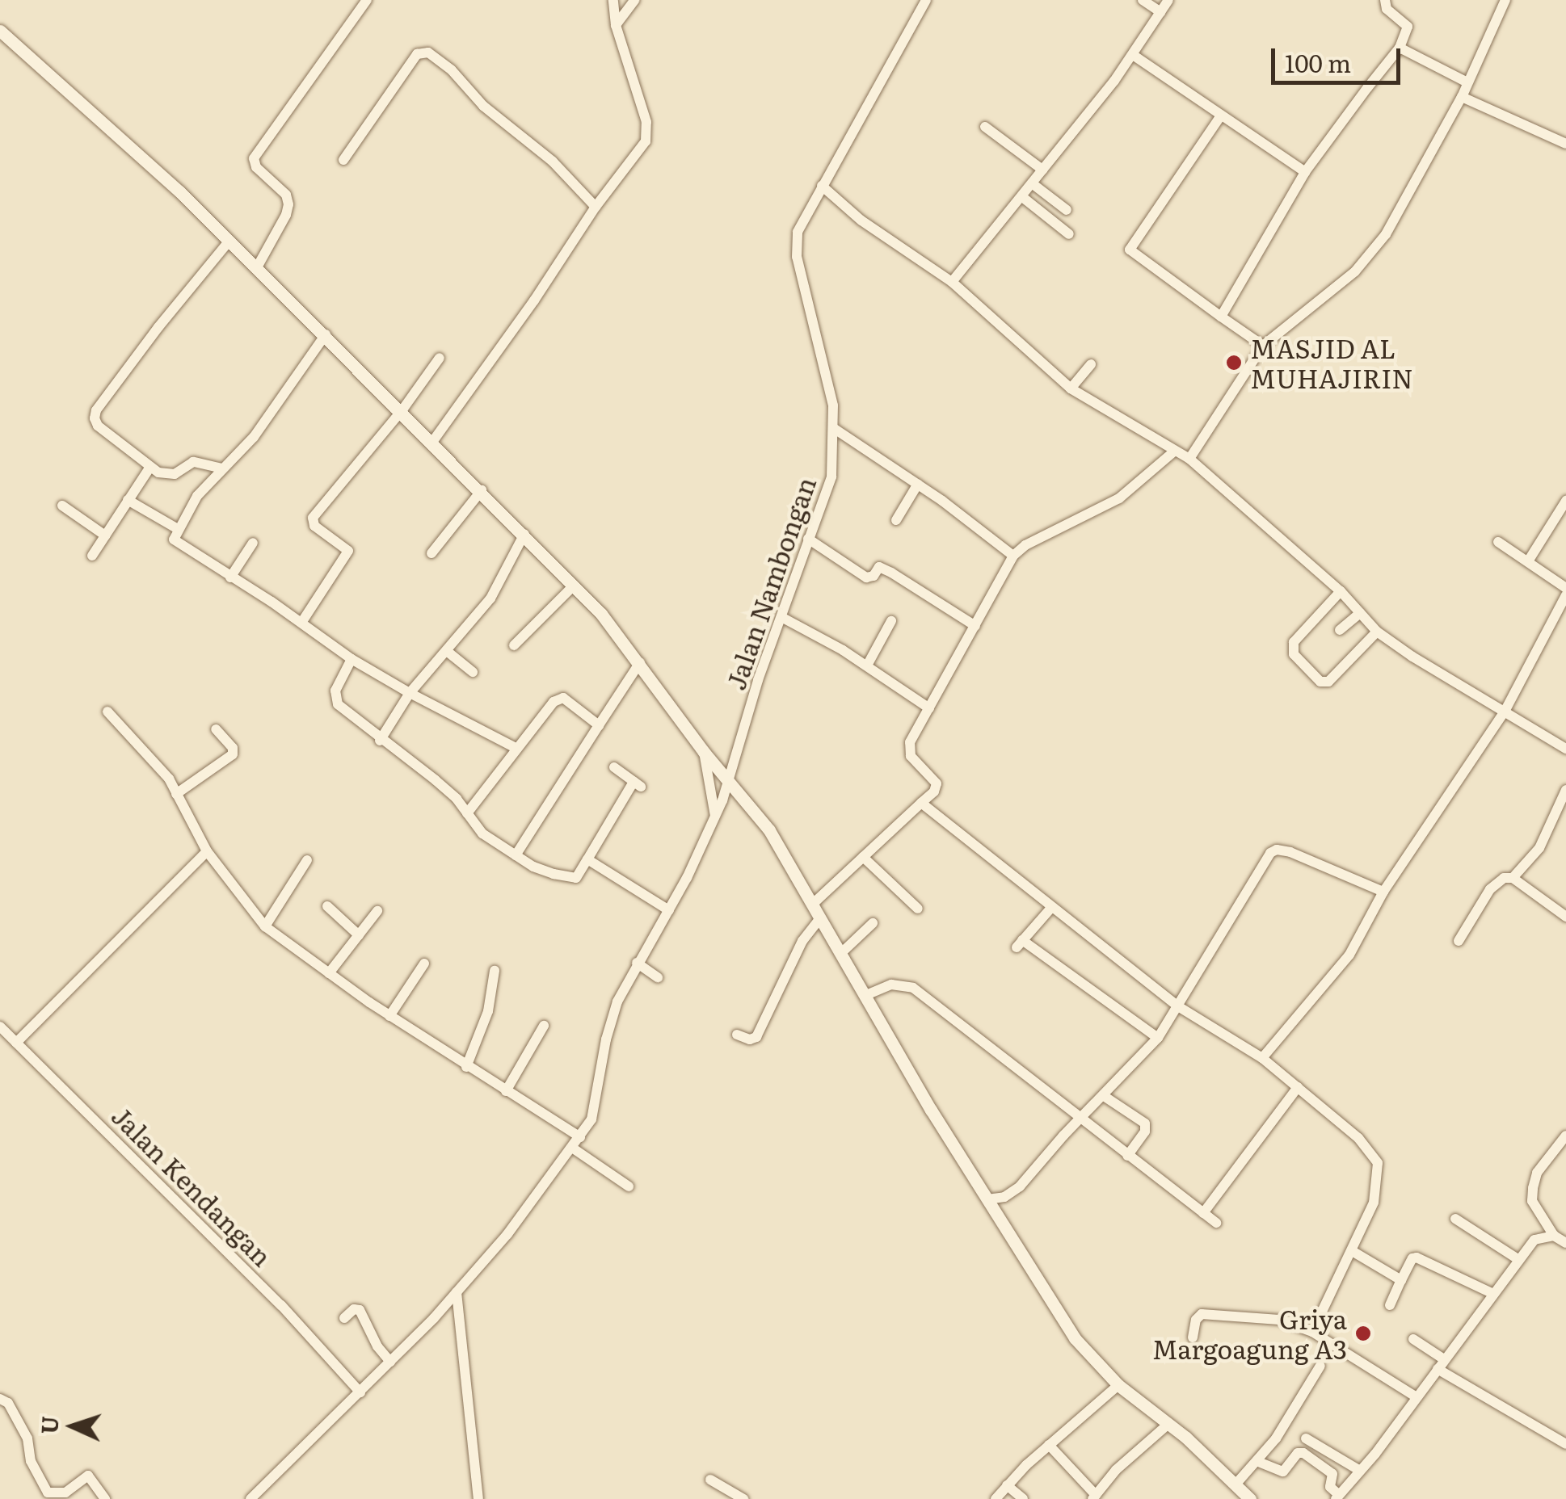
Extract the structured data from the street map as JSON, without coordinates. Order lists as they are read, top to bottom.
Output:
{
  "streets": {
    "street": ["Jalan Nambongan", "Jalan Kendangan"]
  },
  "crossings": [
    ["Jalan Nambongan", "Jalan Kendangan"]
  ],
  "places": ["MASJID AL MUHAJIRIN", "Griya Margoagung A3"],
  "scale_bar": "100 m",
  "north": "left"
}
